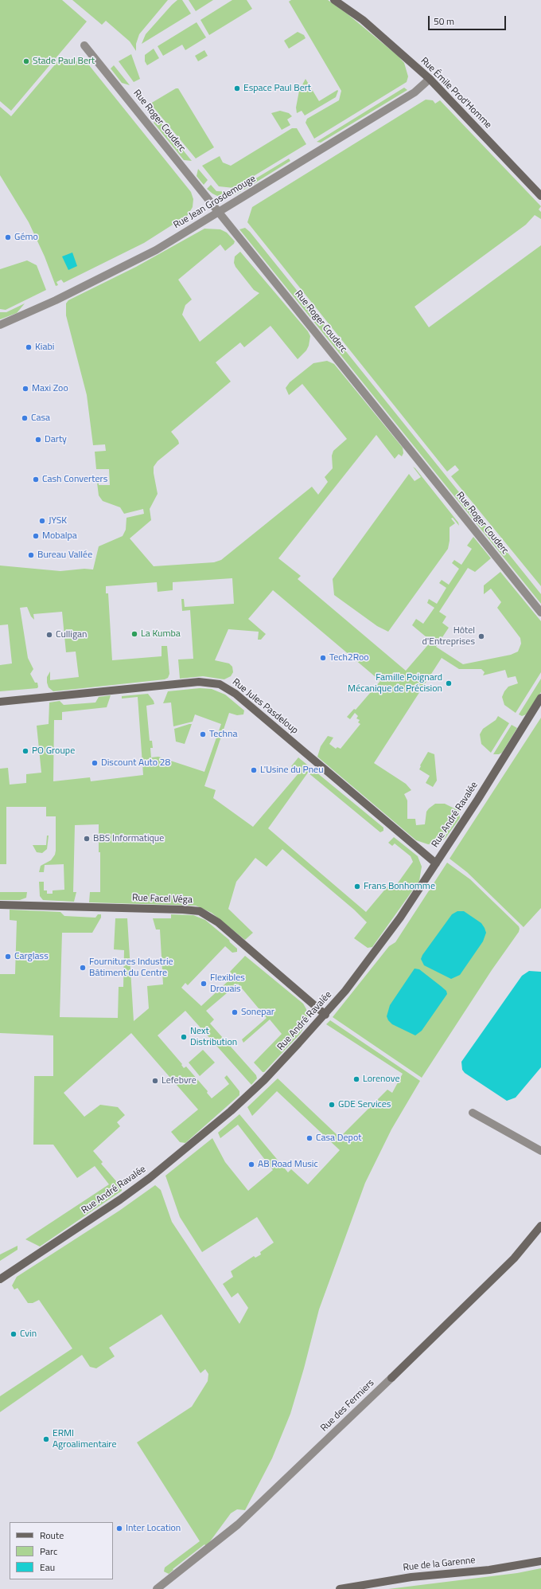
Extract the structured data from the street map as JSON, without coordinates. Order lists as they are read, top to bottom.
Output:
{
  "streets": {
    "street": [
      "Rue Émile Prod'Homme",
      "Rue Roger Couderc",
      "Rue Jean Grosdemouge",
      "Rue Jules Pasdeloup",
      "Rue André Ravalée",
      "Rue Facel Véga",
      "Rue des Fermiers",
      "Rue de la Garenne"
    ]
  },
  "crossings": [
    ["Rue Émile Prod'Homme", "Rue Jean Grosdemouge"],
    ["Rue Roger Couderc", "Rue Jean Grosdemouge"],
    ["Rue Jules Pasdeloup", "Rue André Ravalée"],
    ["Rue André Ravalée", "Rue Facel Véga"]
  ],
  "places": [
    "Stade Paul Bert",
    "Espace Paul Bert",
    "Gémo",
    "Kiabi",
    "Maxi Zoo",
    "Casa",
    "Darty",
    "Cash Converters",
    "JYSK",
    "Mobalpa",
    "Bureau Vallée",
    "La Kumba",
    "Culligan",
    "Hôtel d'Entreprises",
    "Tech2Roo",
    "Famille Poignard Mécanique de Précision",
    "Techna",
    "PO Groupe",
    "Discount Auto 28",
    "L'Usine du Pneu",
    "BBS Informatique",
    "Frans Bonhomme",
    "Carglass",
    "Fournitures Industrie Bâtiment du Centre",
    "Flexibles Drouais",
    "Sonepar",
    "Next Distribution",
    "Lorenove",
    "Lefebvre",
    "GDE Services",
    "Casa Depot",
    "AB Road Music",
    "Cvin",
    "ERMI Agroalimentaire",
    "Inter Location"
  ],
  "legend": ["Route", "Parc", "Eau"],
  "scale_bar": "50 m"
}
